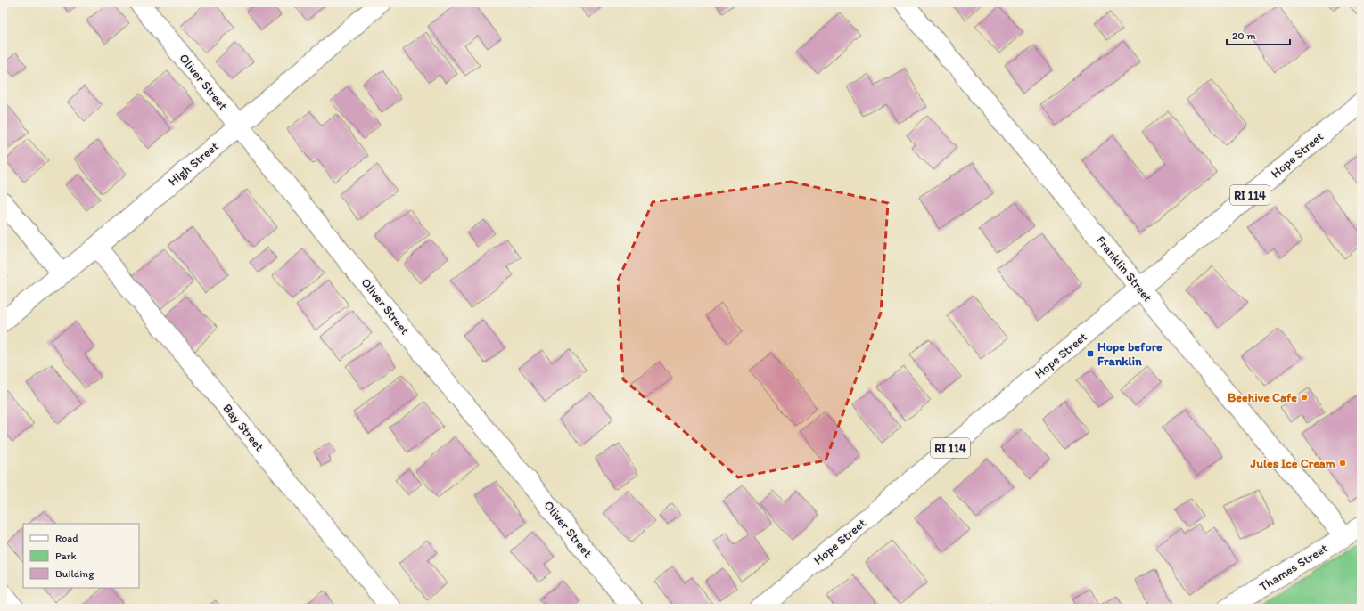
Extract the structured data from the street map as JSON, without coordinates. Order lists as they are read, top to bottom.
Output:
{
  "streets": {
    "street": [
      "Oliver Street",
      "Hope Street",
      "High Street",
      "RI 114",
      "Franklin Street",
      "Bay Street",
      "Thames Street"
    ]
  },
  "crossings": [
    ["Oliver Street", "High Street"],
    ["Hope Street", "Franklin Street"],
    ["High Street", "Bay Street"],
    ["Franklin Street", "Thames Street"]
  ],
  "places": {
    "transit": ["Hope before Franklin"],
    "other": ["Beehive Cafe", "Jules Ice Cream"]
  },
  "legend": ["Road", "Park", "Building"],
  "scale_bar": "20 m"
}
